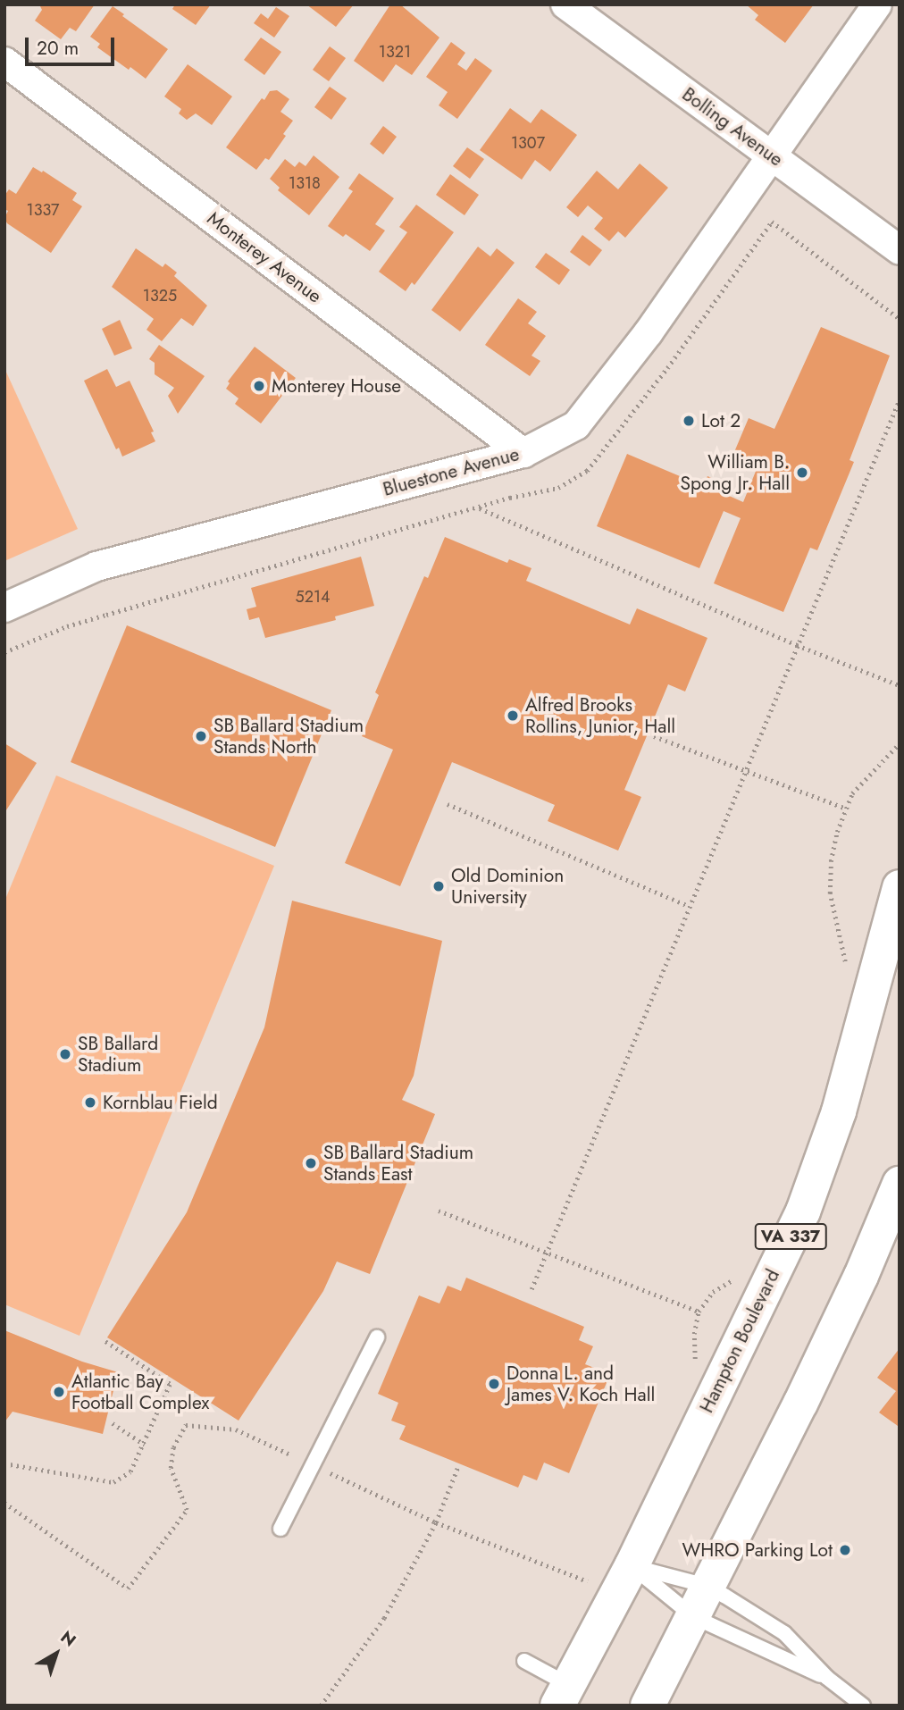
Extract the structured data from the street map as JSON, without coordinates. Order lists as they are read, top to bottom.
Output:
{
  "streets": {
    "main road": ["VA 337", "Hampton Boulevard"],
    "street": ["Bolling Avenue", "Monterey Avenue", "Bluestone Avenue"]
  },
  "crossings": [
    ["Bolling Avenue", "Bluestone Avenue"],
    ["Monterey Avenue", "Bluestone Avenue"]
  ],
  "places": [
    "Monterey House",
    "Lot 2",
    "William B. Spong Jr. Hall",
    "Alfred Brooks Rollins, Junior, Hall",
    "SB Ballard Stadium Stands North",
    "Old Dominion University",
    "SB Ballard Stadium",
    "Kornblau Field",
    "SB Ballard Stadium Stands East",
    "Donna L. and James V. Koch Hall",
    "Atlantic Bay Football Complex",
    "WHRO Parking Lot"
  ],
  "house_numbers": [
    "1321",
    "1307",
    "1318",
    "1337",
    "1325",
    "5214"
  ],
  "scale_bar": "20 m",
  "north": "top right"
}
